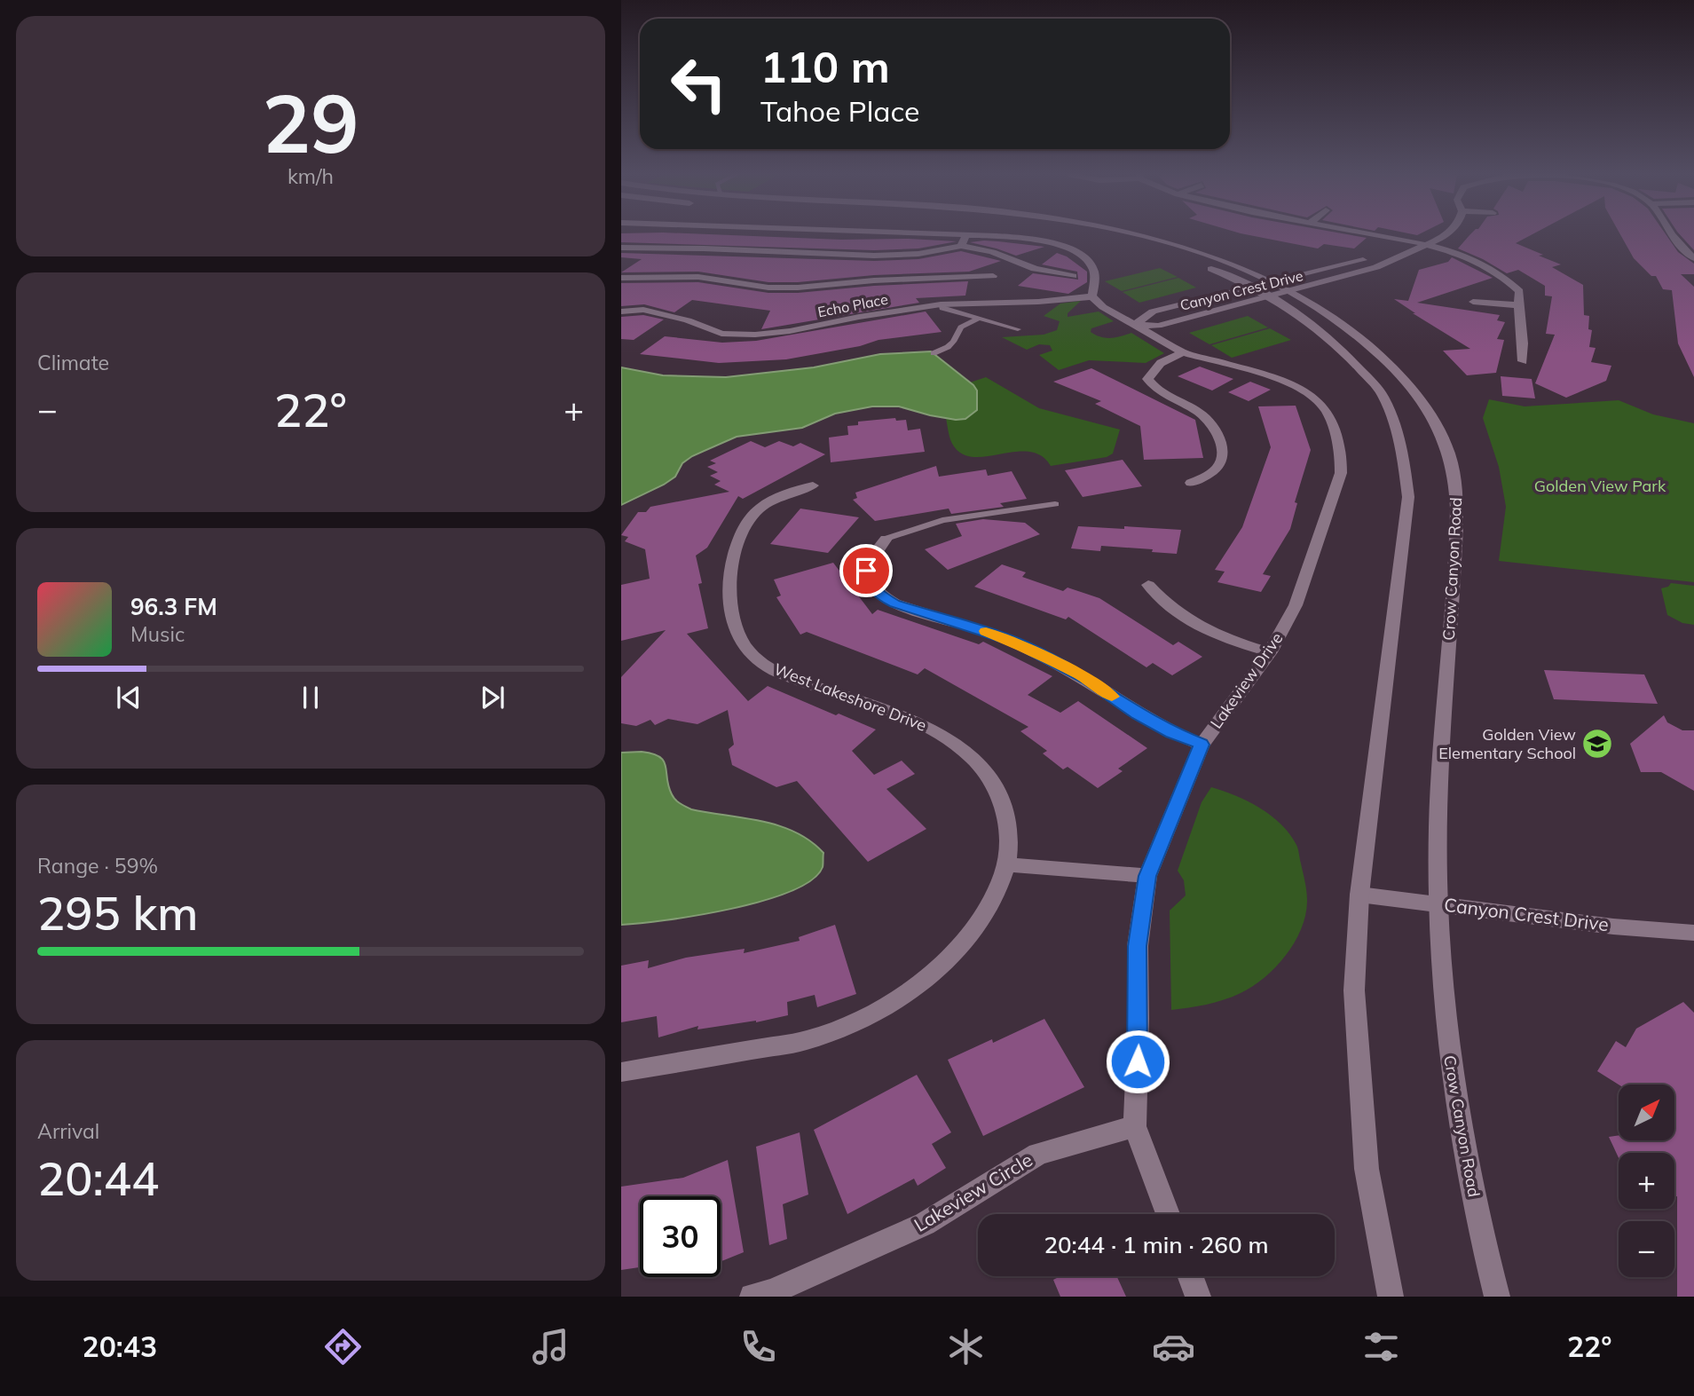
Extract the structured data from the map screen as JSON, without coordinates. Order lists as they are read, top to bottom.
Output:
{
  "streets": {
    "street": [
      "Canyon Crest Drive",
      "Echo Place",
      "Crow Canyon Road",
      "Lakeview Drive",
      "West Lakeshore Drive",
      "Lakeview Circle"
    ]
  },
  "crossings": [
    ["Canyon Crest Drive", "Crow Canyon Road"],
    ["Canyon Crest Drive", "Lakeview Drive"],
    ["Echo Place", "Lakeview Drive"],
    ["Lakeview Drive", "Lakeview Circle"]
  ],
  "parks": ["Golden View Park"],
  "places": {
    "school or university": ["Golden View Elementary School"]
  },
  "north": "top right",
  "page": {
    "tile": [
      ["29", "km/h"],
      "Climate",
      ["Range · 59%", "295 km"],
      ["Arrival", "20:44"]
    ],
    "turn": ["110 m", "Tahoe Place"],
    "heat": ["−", "22°", "+"],
    "song": ["96.3 FM", "Music"],
    "map_buttons": ["+", "−"],
    "limit": "30",
    "trip": "20:44 · 1 min · 260 m",
    "tabs": ["20:43", "22°"]
  }
}
